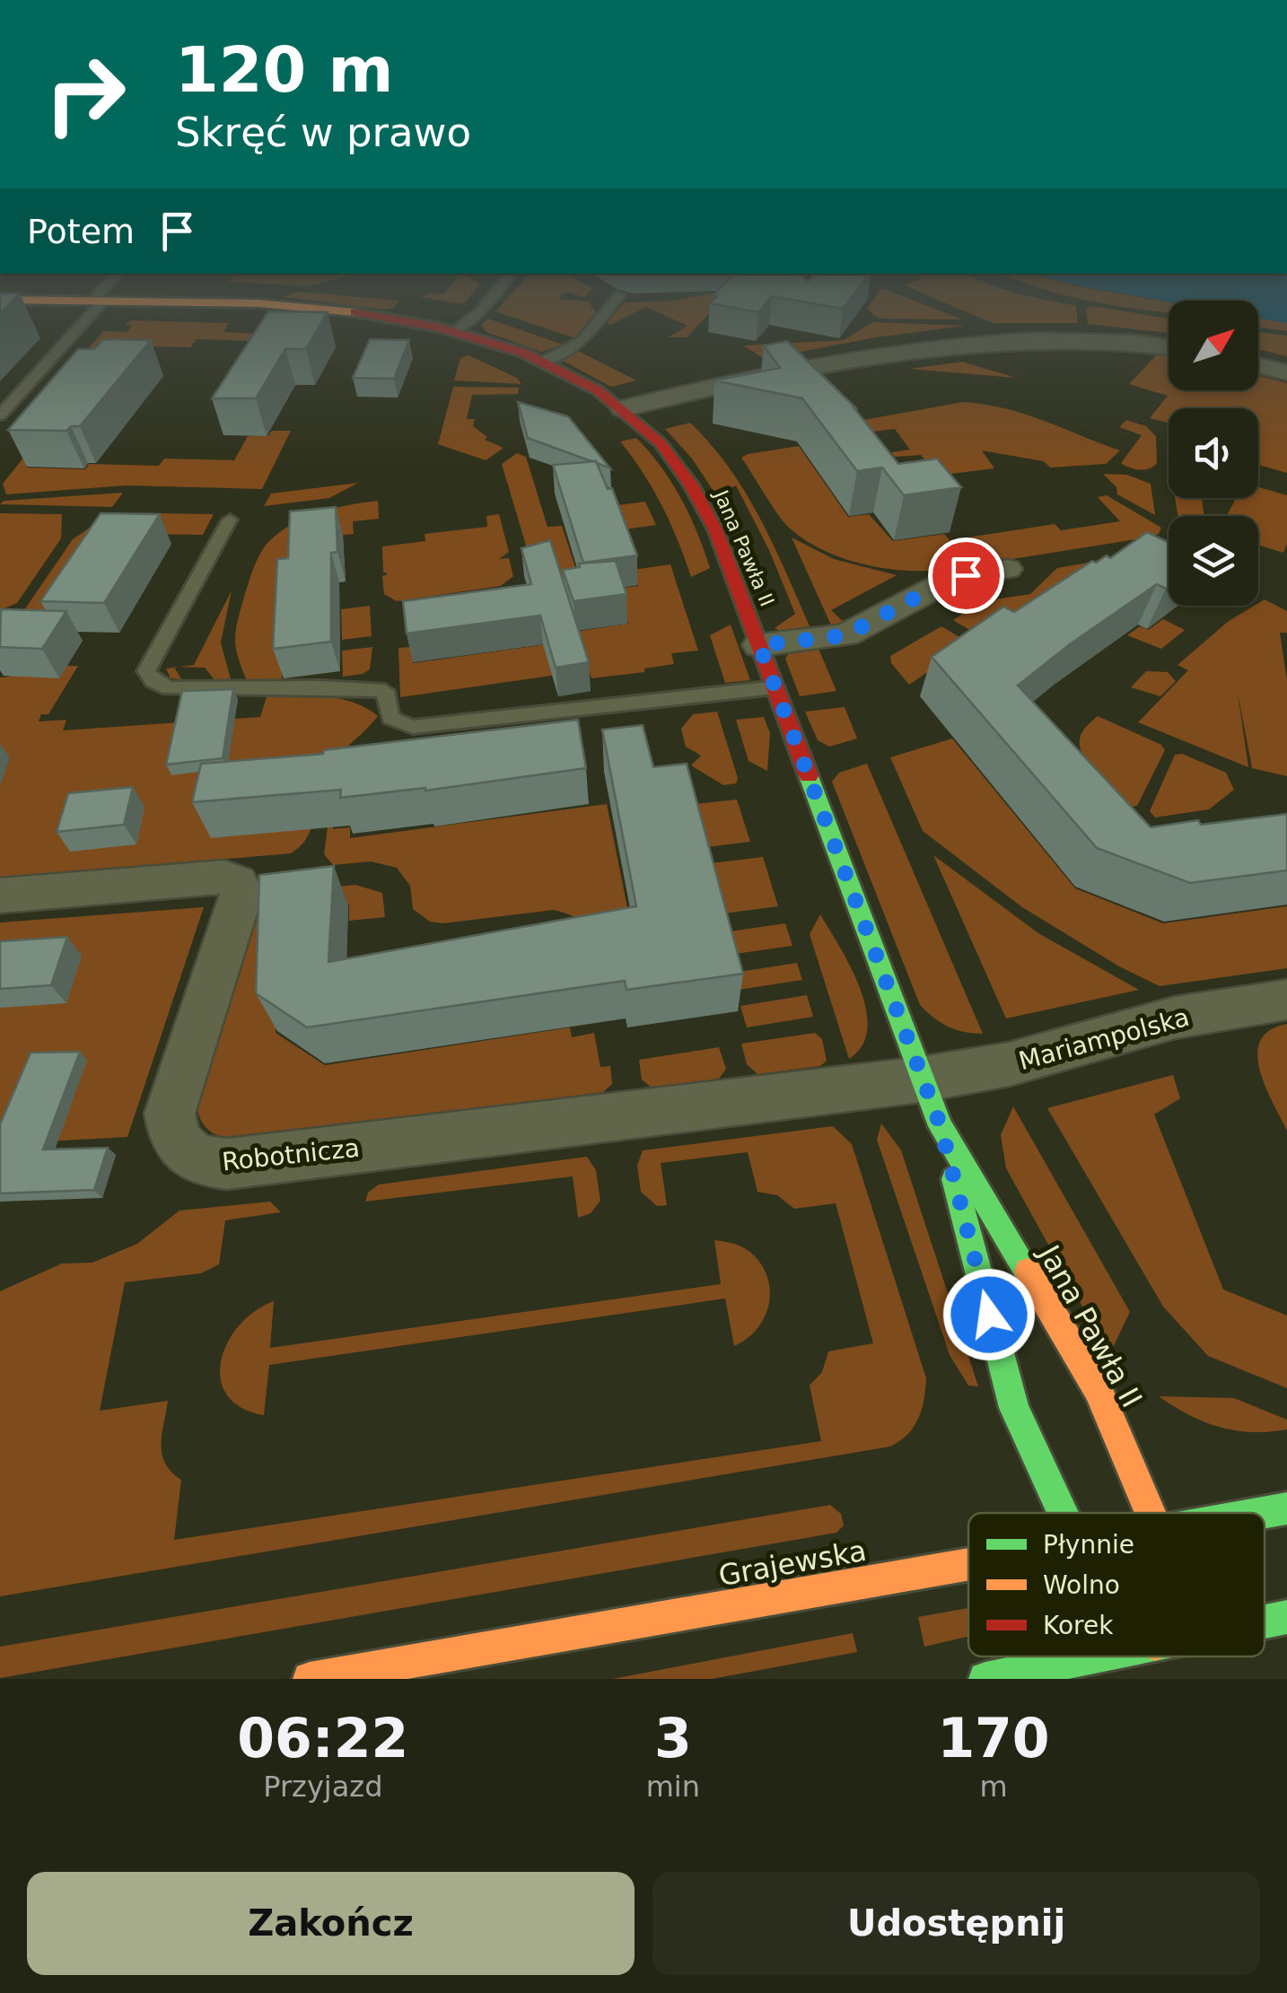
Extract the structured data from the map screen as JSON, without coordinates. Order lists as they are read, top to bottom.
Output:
{
  "streets": {
    "street": [
      "Jana Pawła II",
      "Mariampolska",
      "Robotnicza",
      "Grajewska"
    ]
  },
  "crossings": [
    ["Jana Pawła II", "Mariampolska"],
    ["Jana Pawła II", "Robotnicza"],
    ["Mariampolska", "Robotnicza"]
  ],
  "legend": ["Płynnie", "Wolno", "Korek"],
  "north": "top right",
  "page": {
    "turn": ["120 m", "Skręć w prawo"],
    "then": "Potem",
    "eta": [
      "06:22",
      "Przyjazd",
      "3",
      "min",
      "170",
      "m"
    ],
    "buttons": ["Zakończ", "Udostępnij"]
  }
}
